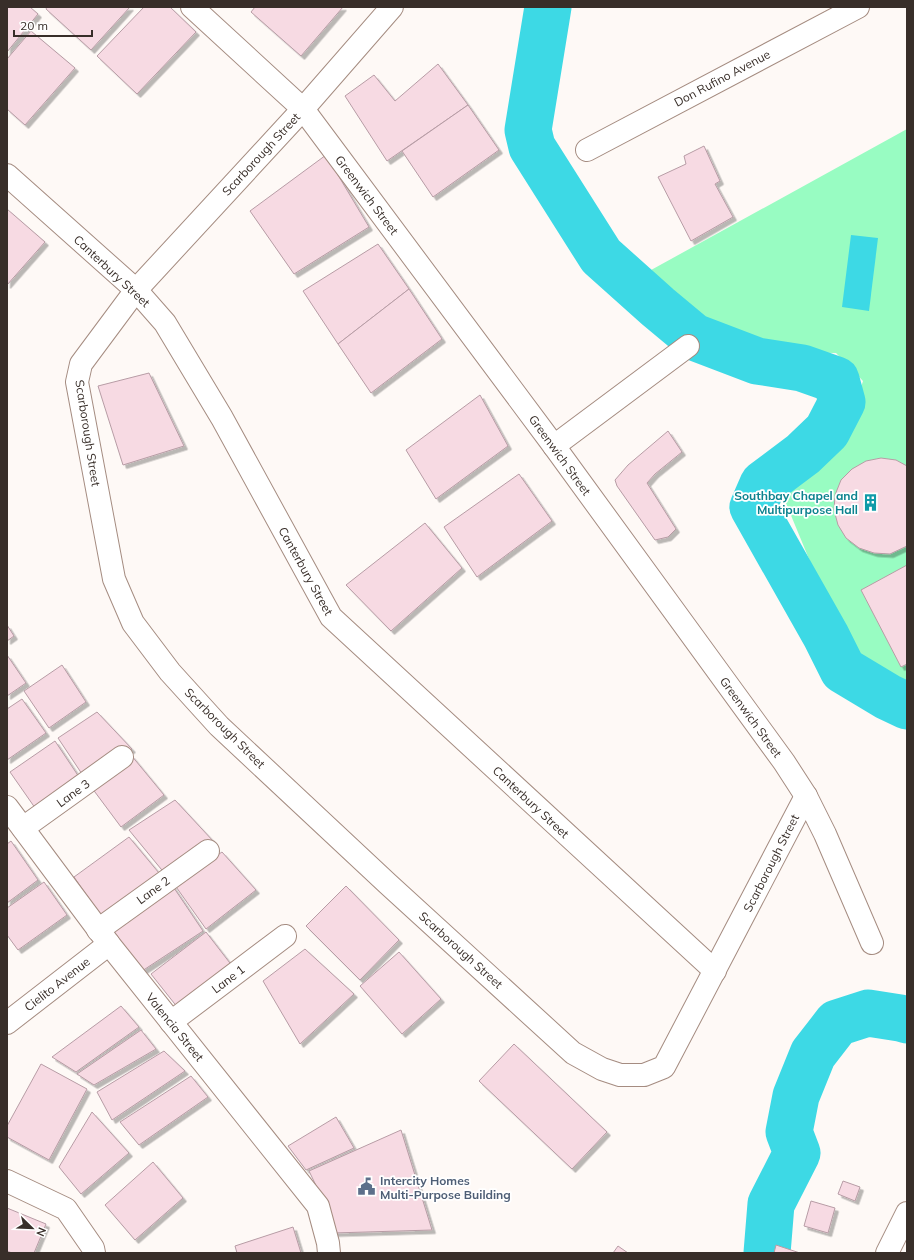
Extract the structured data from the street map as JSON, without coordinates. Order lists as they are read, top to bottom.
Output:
{
  "streets": {
    "street": [
      "Don Rufino Avenue",
      "Scarborough Street",
      "Greenwich Street",
      "Canterbury Street",
      "Lane 3",
      "Lane 2",
      "Lane 1",
      "Cielito Avenue",
      "Valencia Street"
    ]
  },
  "crossings": [
    ["Scarborough Street", "Greenwich Street"],
    ["Scarborough Street", "Canterbury Street"],
    ["Lane 3", "Valencia Street"],
    ["Lane 2", "Cielito Avenue"],
    ["Lane 2", "Valencia Street"],
    ["Lane 1", "Valencia Street"],
    ["Cielito Avenue", "Valencia Street"]
  ],
  "places": {
    "building": ["Southbay Chapel and Multipurpose Hall"],
    "public building": ["Intercity Homes Multi-Purpose Building"]
  },
  "scale_bar": "20 m",
  "north": "bottom right"
}
